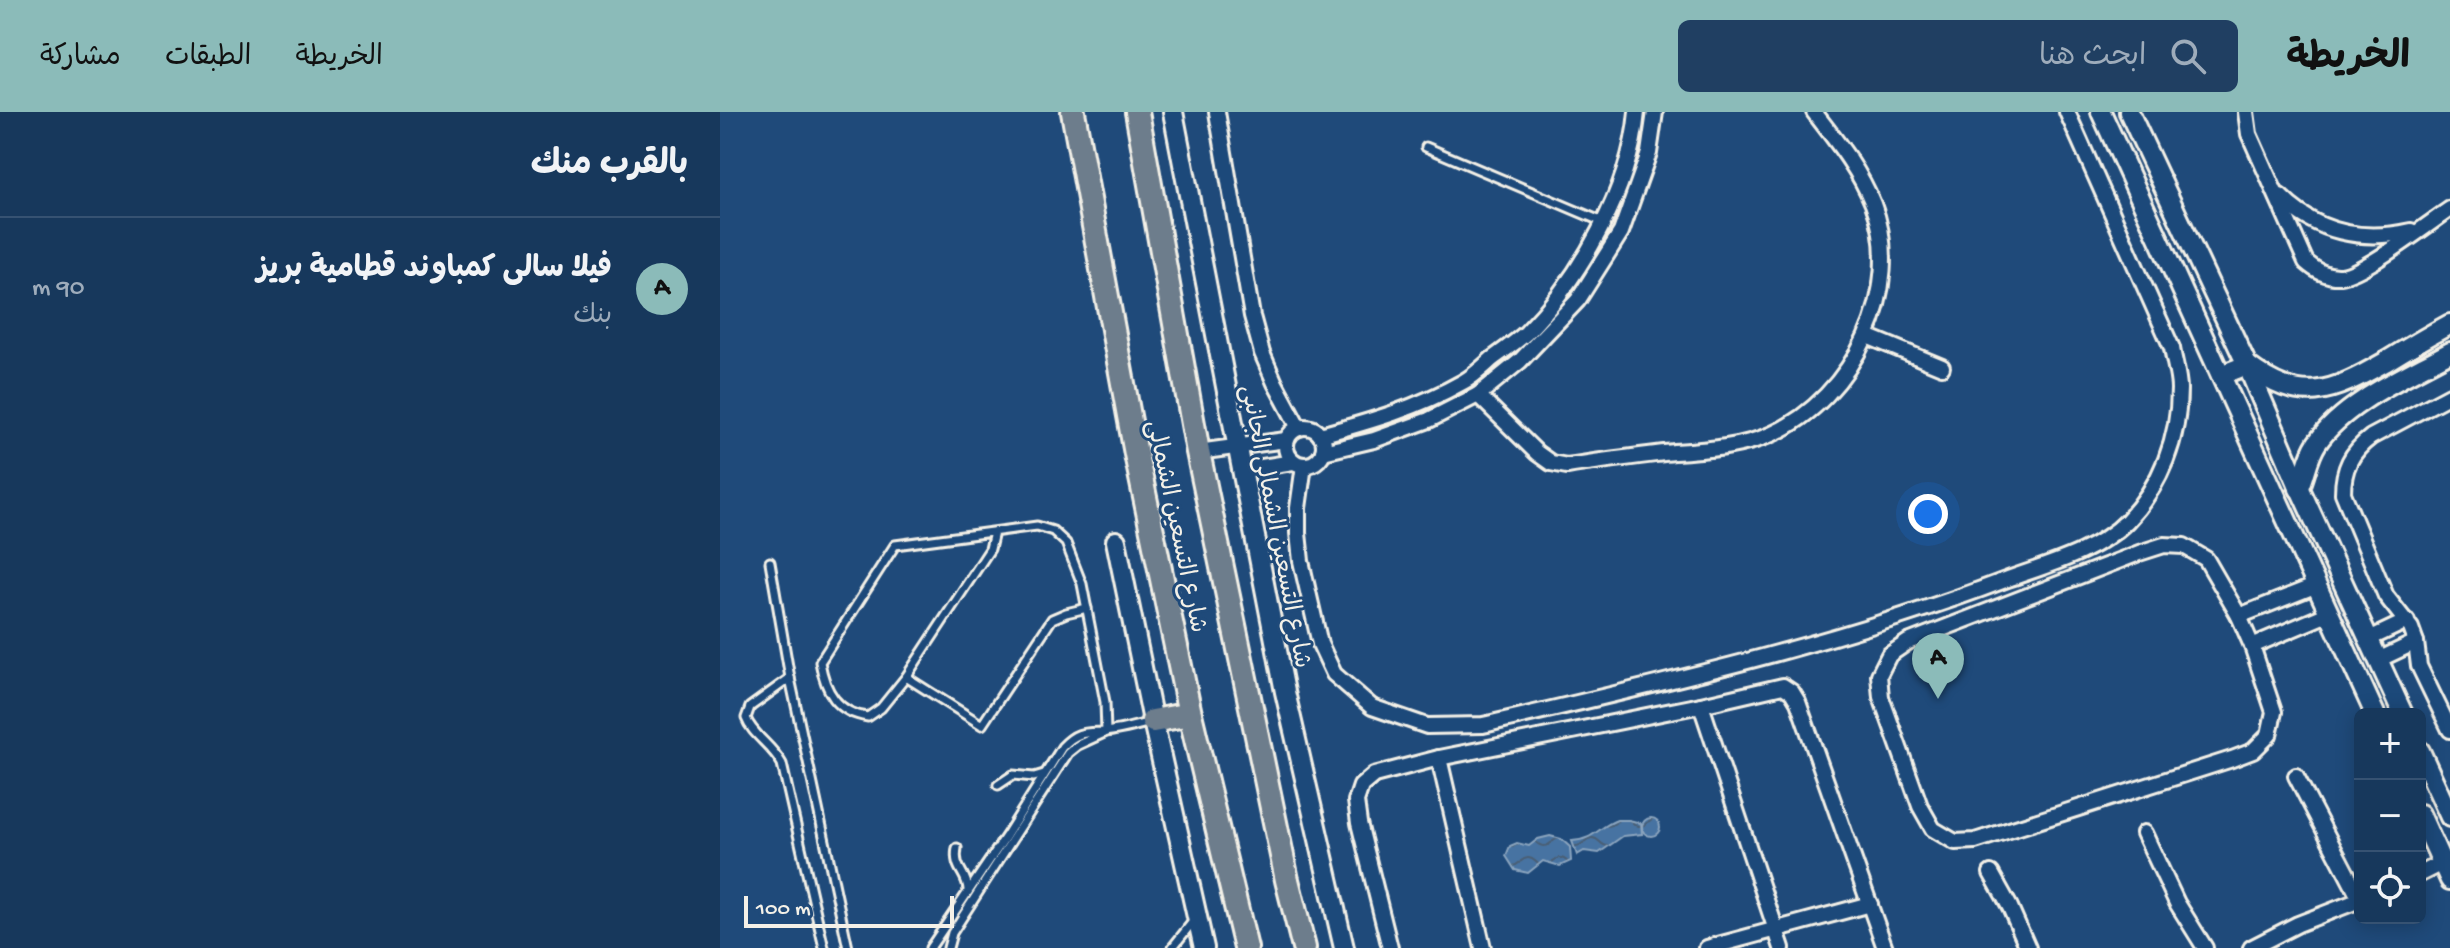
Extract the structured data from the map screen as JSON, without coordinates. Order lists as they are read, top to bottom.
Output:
{
  "streets": {
    "main road": ["شارع التسعين الشمالى"],
    "street": ["شارع التسعين الشمالى الجانبى"]
  },
  "scale_bar": "100 m",
  "page": {
    "header": "الخريطة",
    "search": "ابحث هنا",
    "nav": ["الخريطة", "الطبقات", "مشاركة"],
    "heading": "بالقرب منك",
    "list": [
      {
        "mark": "A",
        "name": "فيلا سالى كمباوند قطامية بريز",
        "note": "بنك",
        "value": "90 m"
      }
    ],
    "pins": "A",
    "map_buttons": ["+", "−"],
    "scale": "100 m"
  }
}
